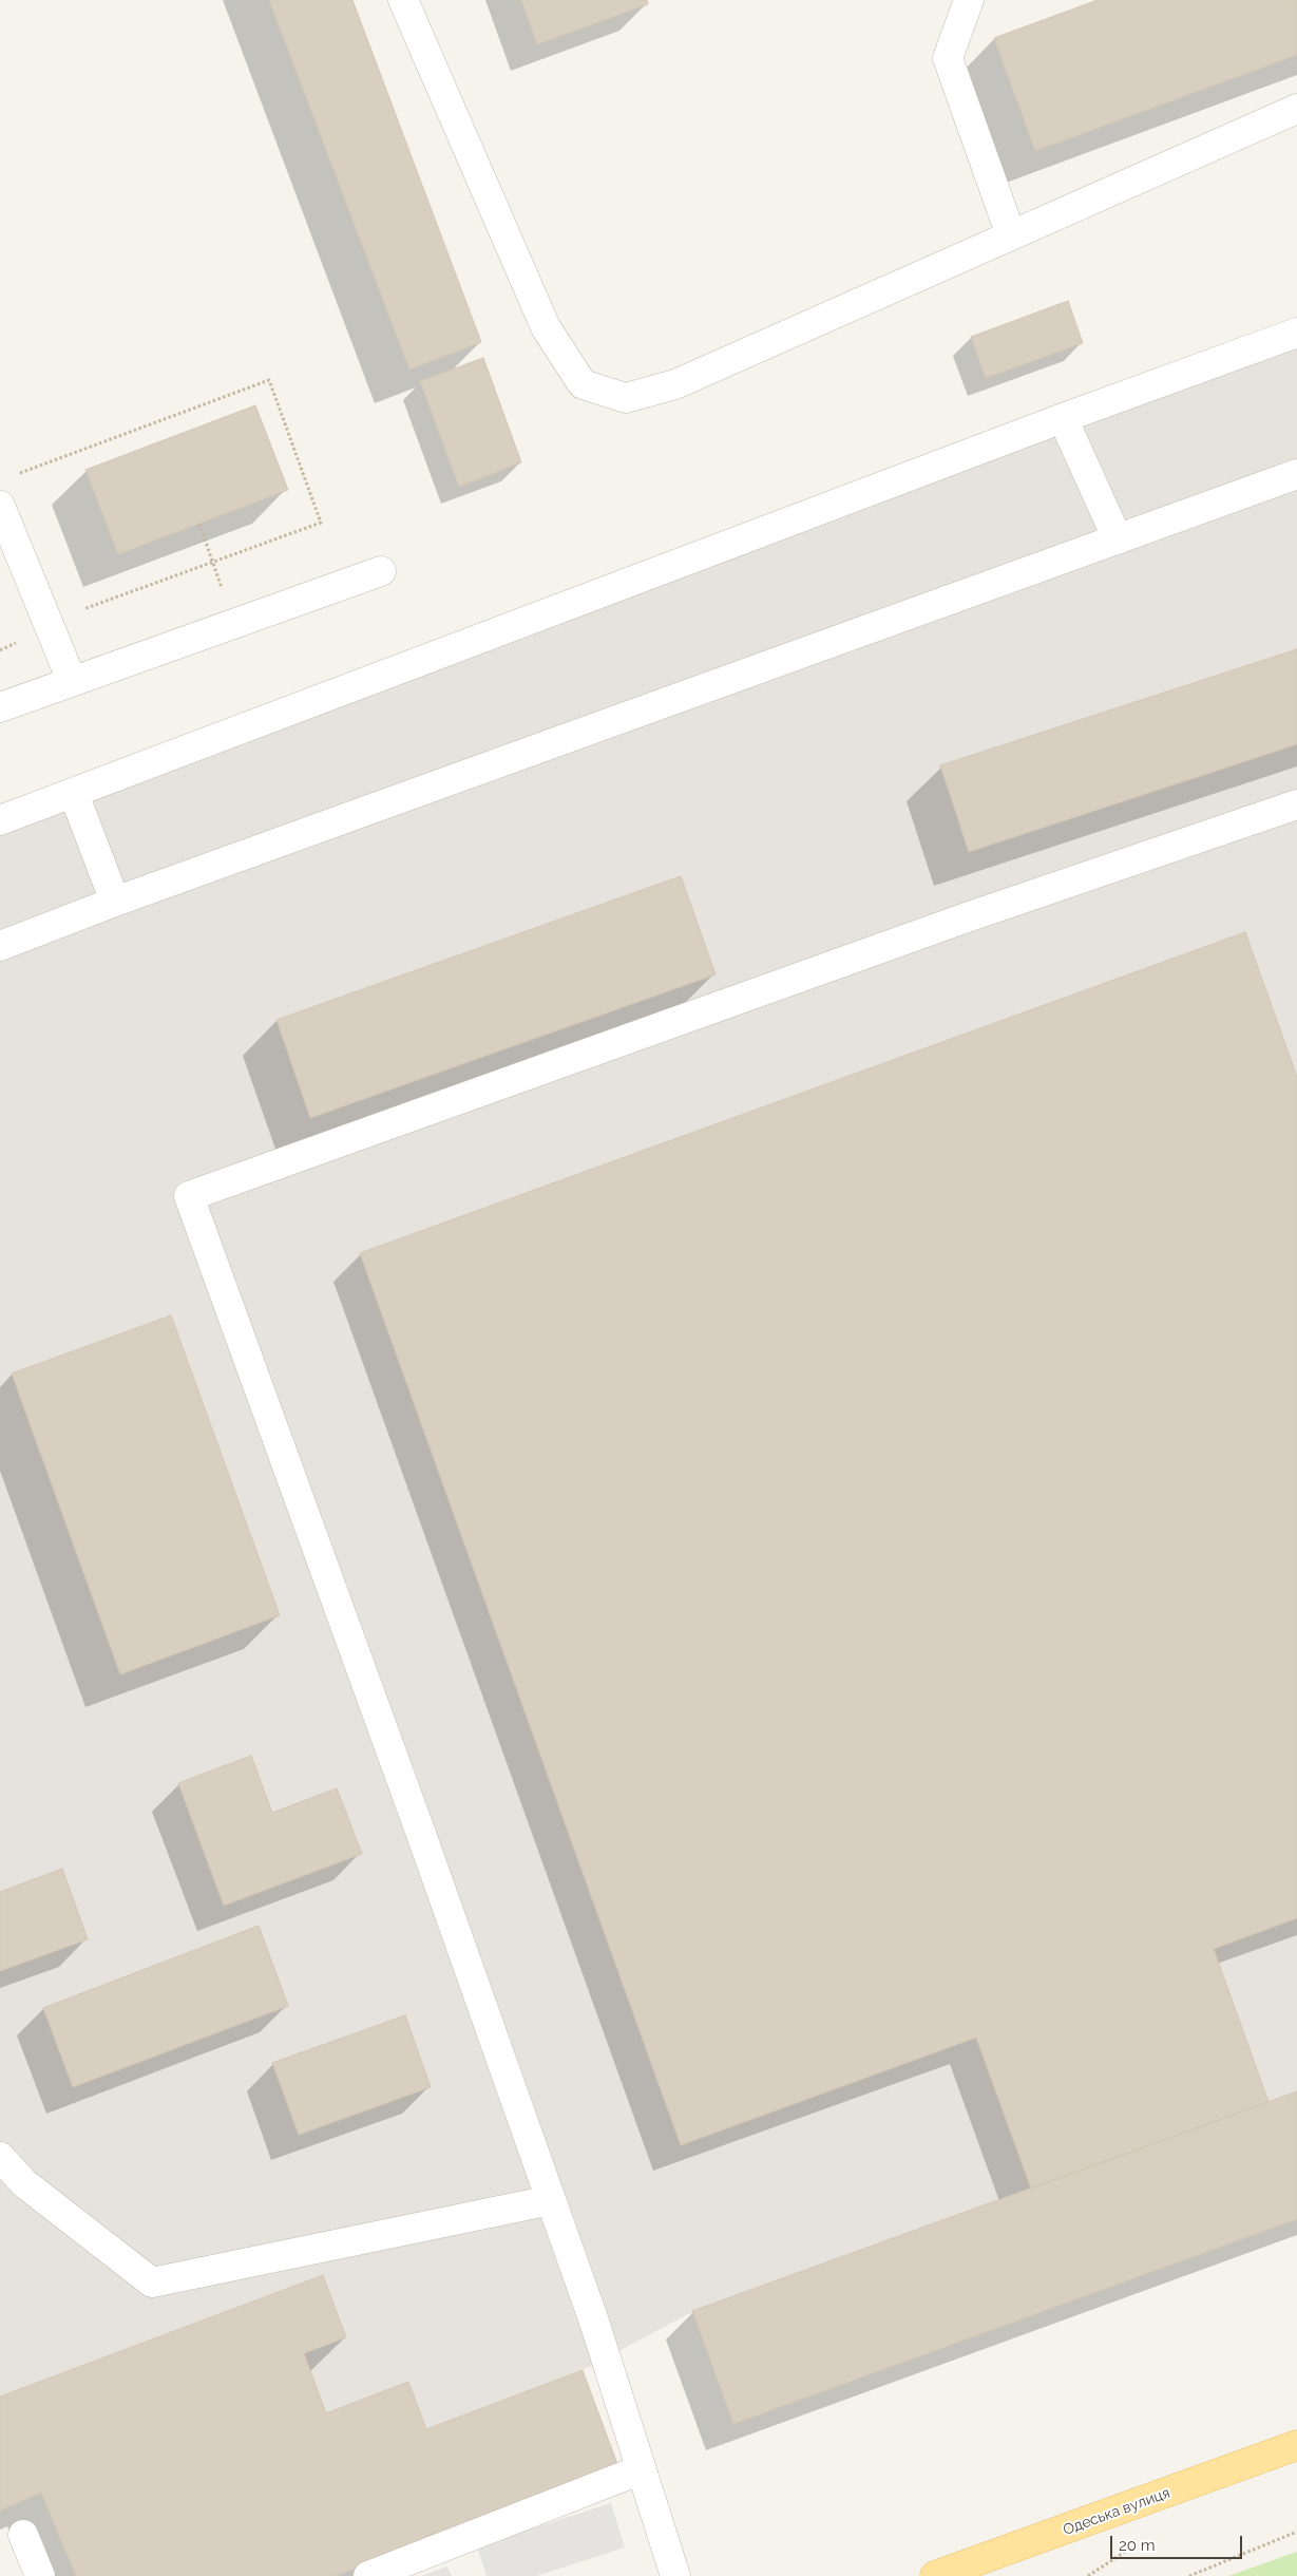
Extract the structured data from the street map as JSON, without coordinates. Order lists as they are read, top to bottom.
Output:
{
  "streets": {
    "main road": ["Одеська вулиця"]
  },
  "scale_bar": "20 m"
}
